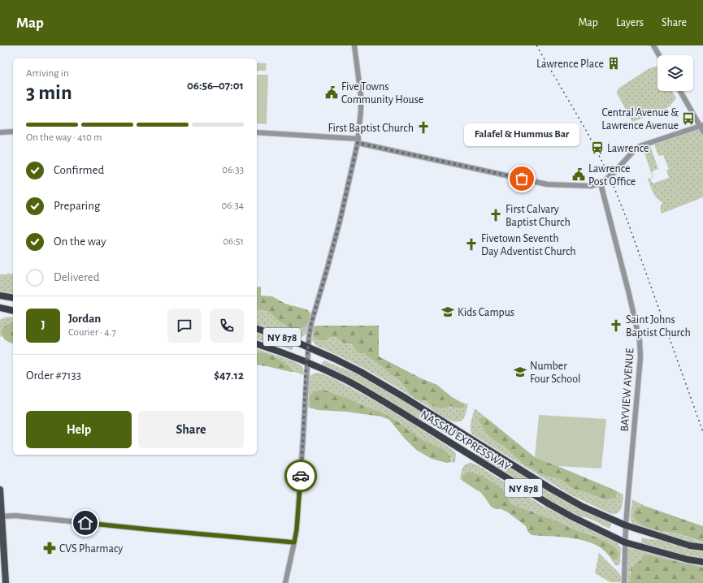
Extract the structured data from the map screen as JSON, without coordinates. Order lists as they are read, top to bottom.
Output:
{
  "streets": {
    "highway": ["NY 878", "NASSAU EXPRESSWAY"],
    "street": ["BAYVIEW AVENUE"]
  },
  "crossings": [
    ["BAYVIEW AVENUE", "NASSAU EXPRESSWAY"]
  ],
  "places": {
    "building": ["Lawrence Place"],
    "public building": ["Five Towns Community House", "Lawrence Post Office"],
    "bus stop": ["Central Avenue & Lawrence Avenue"],
    "church": [
      "First Baptist Church",
      "First Calvary Baptist Church",
      "Fivetown Seventh Day Adventist Church",
      "Saint Johns Baptist Church"
    ],
    "station": ["Lawrence"],
    "other": ["Falafel & Hummus Bar"],
    "school or university": ["Kids Campus", "Number Four School"],
    "pharmacy": ["CVS Pharmacy"]
  },
  "page": {
    "header": "Map",
    "nav": ["Map", "Layers", "Share"],
    "heading": ["3 min", "Arriving in", "06:56–07:01"],
    "panel": [
      "Jordan",
      "Courier · 4.7",
      "Order #7133",
      "$47.12"
    ],
    "bar": "On the way · 410 m",
    "bubble": "Falafel & Hummus Bar",
    "list": [
      ["Confirmed", "06:33"],
      ["Preparing", "06:34"],
      ["On the way", "06:51"],
      "Delivered"
    ],
    "round": "J",
    "buttons": ["Help", "Share"]
  }
}
